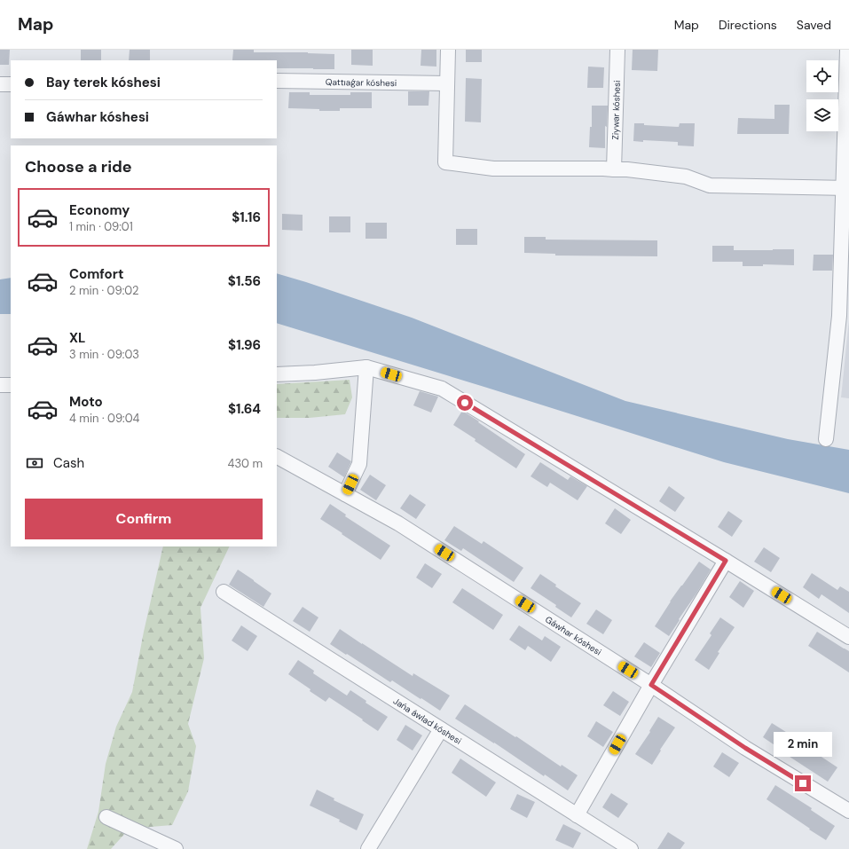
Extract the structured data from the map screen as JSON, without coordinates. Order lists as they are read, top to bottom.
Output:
{
  "streets": {
    "street": [
      "Qattıaǵar kóshesi",
      "Ziywar kóshesi",
      "Gáwhar kóshesi",
      "Jańa áwlad kóshesi"
    ]
  },
  "page": {
    "header": "Map",
    "nav": ["Map", "Directions", "Saved"],
    "banner": ["Bay terek kóshesi", "Gáwhar kóshesi"],
    "heading": "Choose a ride",
    "list": [
      {
        "name": "Economy",
        "note": "1 min · 09:01",
        "value": "$1.16"
      },
      {
        "name": "Comfort",
        "note": "2 min · 09:02",
        "value": "$1.56"
      },
      {
        "name": "XL",
        "note": "3 min · 09:03",
        "value": "$1.96"
      },
      {
        "name": "Moto",
        "note": "4 min · 09:04",
        "value": "$1.64"
      }
    ],
    "pay": ["Cash", "430 m"],
    "buttons": "Confirm",
    "bubble": "2 min"
  }
}
